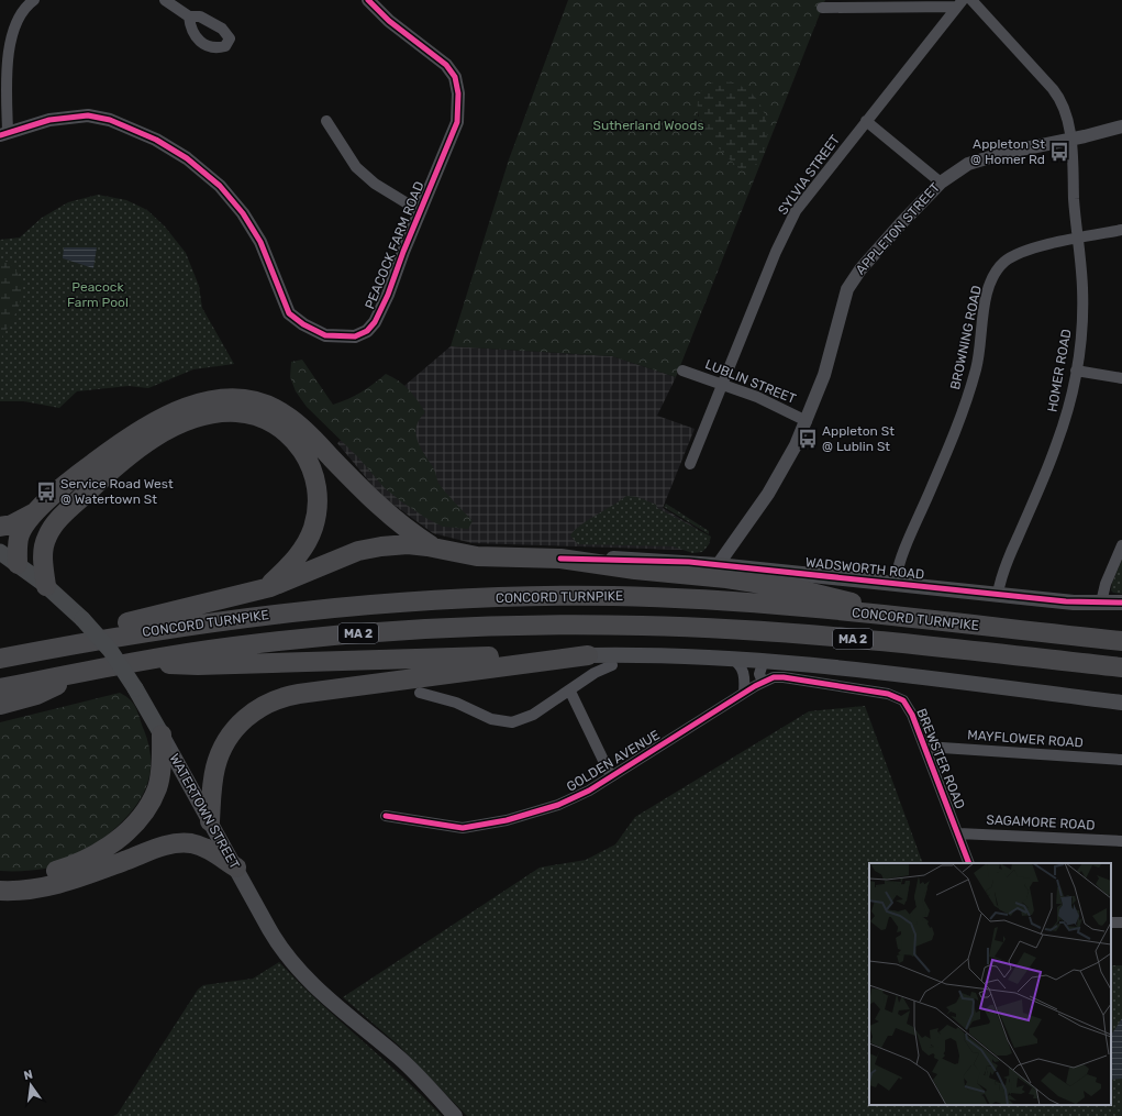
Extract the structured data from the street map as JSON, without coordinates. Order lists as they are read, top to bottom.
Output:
{
  "streets": {
    "highway": ["CONCORD TURNPIKE", "MA 2"],
    "main road": ["WADSWORTH ROAD", "WATERTOWN STREET"],
    "street": [
      "SYLVIA STREET",
      "APPLETON STREET",
      "PEACOCK FARM ROAD",
      "BROWNING ROAD",
      "HOMER ROAD",
      "LUBLIN STREET",
      "MAYFLOWER ROAD",
      "BREWSTER ROAD",
      "GOLDEN AVENUE",
      "SAGAMORE ROAD"
    ]
  },
  "crossings": [
    ["SYLVIA STREET", "LUBLIN STREET"],
    ["APPLETON STREET", "HOMER ROAD"],
    ["APPLETON STREET", "LUBLIN STREET"],
    ["APPLETON STREET", "WADSWORTH ROAD"],
    ["BROWNING ROAD", "HOMER ROAD"],
    ["BROWNING ROAD", "WADSWORTH ROAD"],
    ["HOMER ROAD", "WADSWORTH ROAD"],
    ["CONCORD TURNPIKE", "MA 2"],
    ["MAYFLOWER ROAD", "BREWSTER ROAD"],
    ["BREWSTER ROAD", "GOLDEN AVENUE"],
    ["BREWSTER ROAD", "SAGAMORE ROAD"]
  ],
  "parks": ["Sutherland Woods", "Peacock Farm Pool"],
  "places": {
    "bus stop": ["Appleton St @ Homer Rd", "Appleton St @ Lublin St", "Service Road West @ Watertown St"]
  },
  "north": "top"
}
